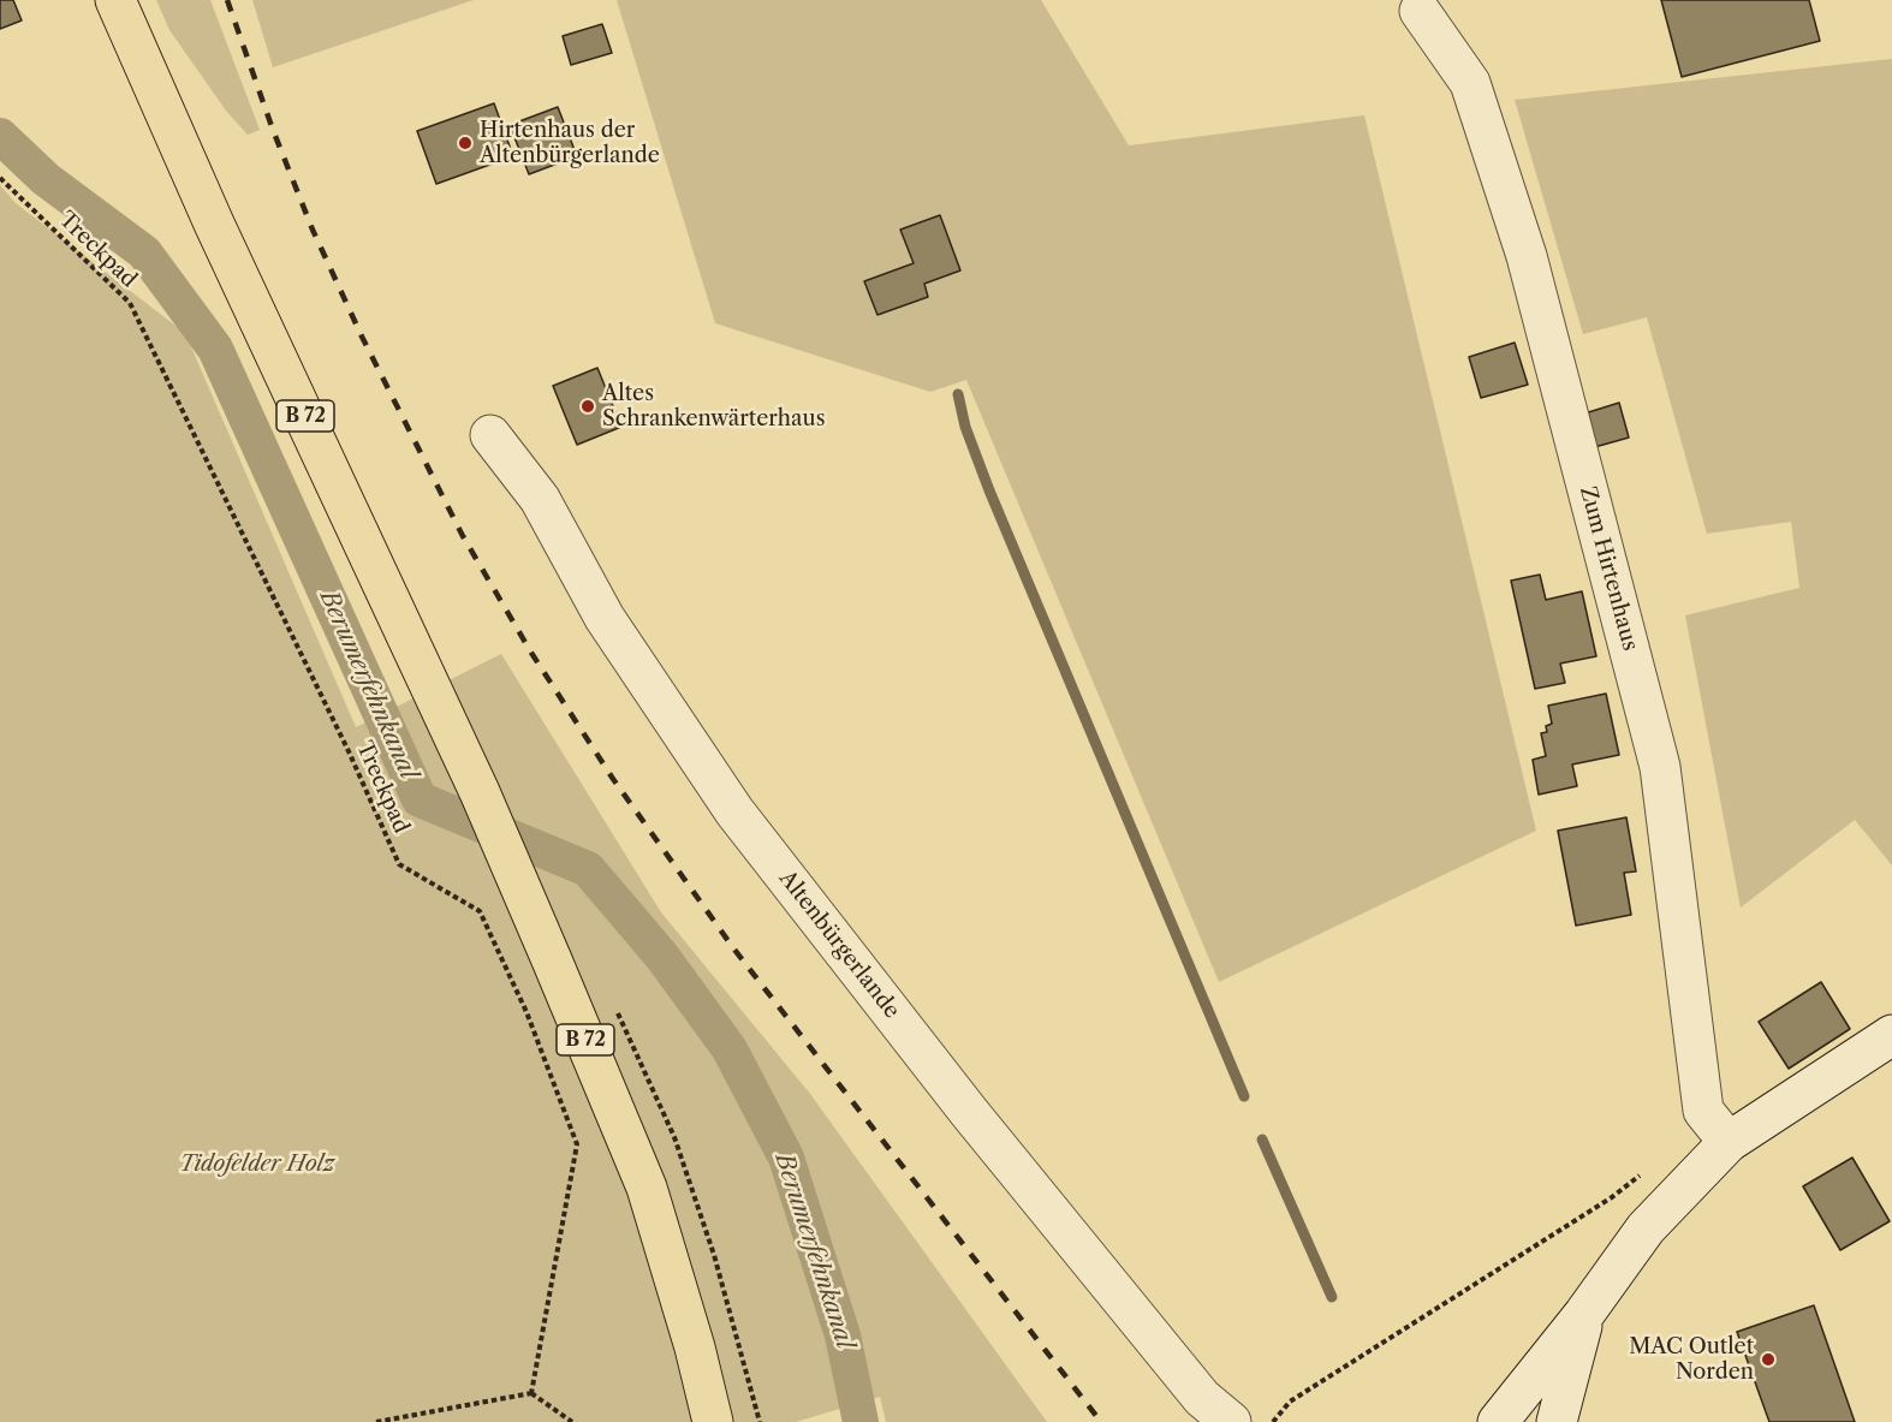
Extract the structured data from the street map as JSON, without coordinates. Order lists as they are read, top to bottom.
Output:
{
  "streets": {
    "main road": ["B 72"],
    "street": ["Zum Hirtenhaus", "Altenbürgerlande"],
    "path": ["Treckpad"]
  },
  "water": ["Berumerfehnkanal"],
  "parks": ["Tidofelder Holz"],
  "places": ["Hirtenhaus der Altenbürgerlande", "Altes Schrankenwärterhaus", "MAC Outlet Norden"]
}
